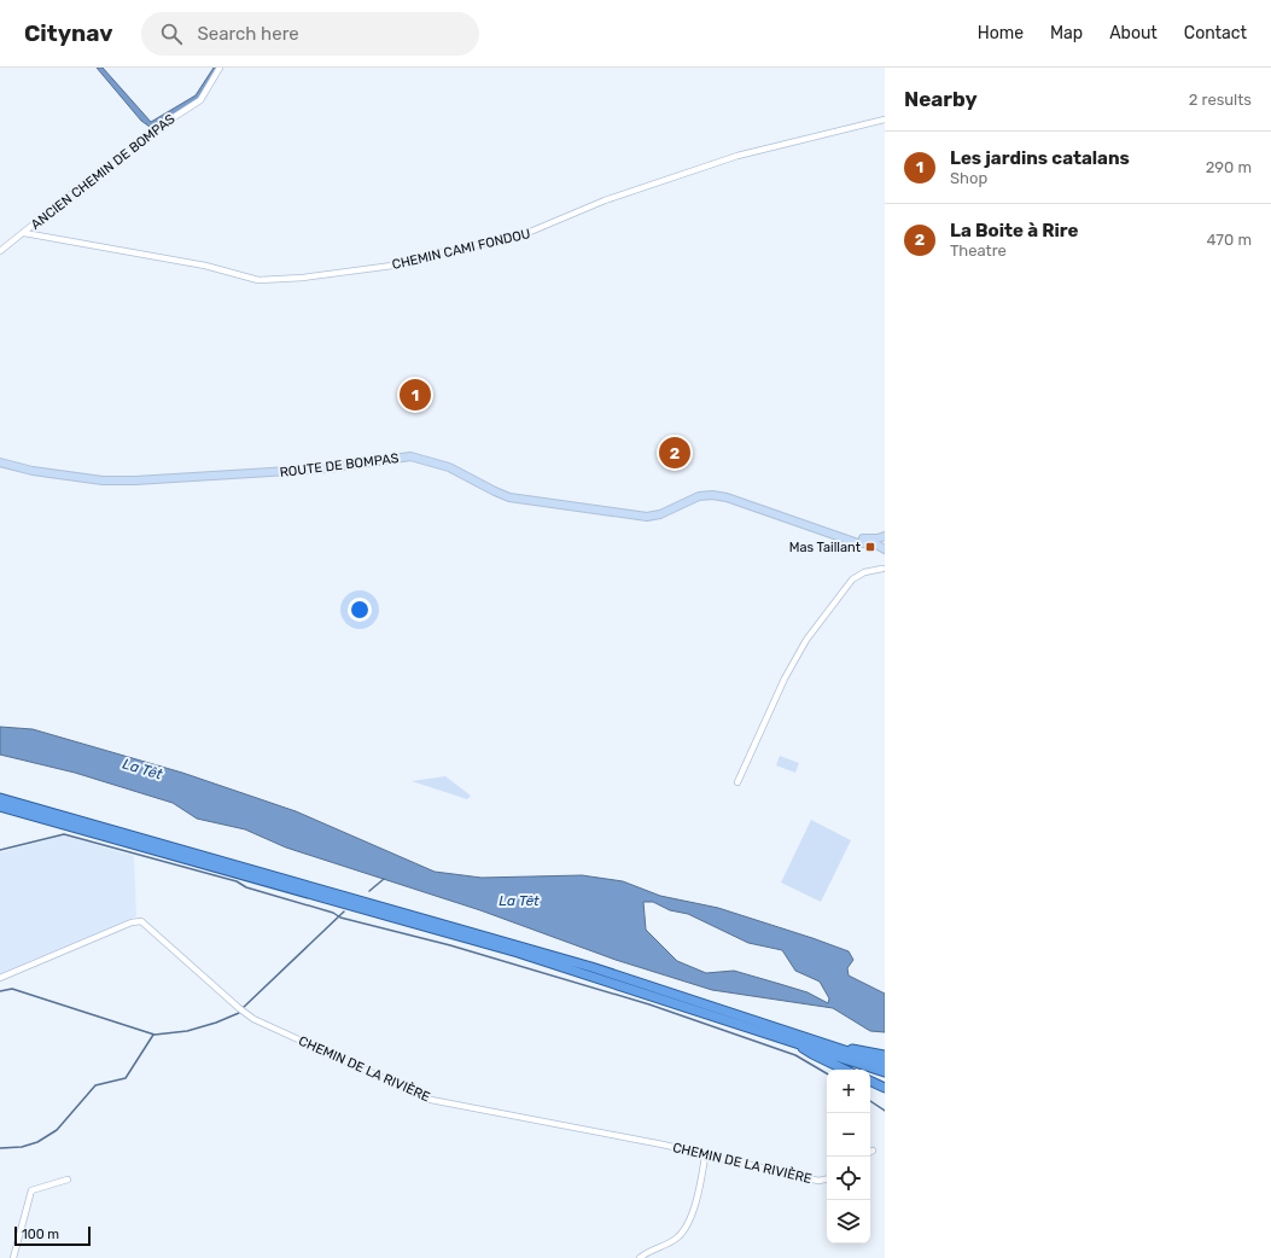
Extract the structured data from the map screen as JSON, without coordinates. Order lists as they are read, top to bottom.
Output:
{
  "streets": {
    "main road": ["ROUTE DE BOMPAS"],
    "street": ["ANCIEN CHEMIN DE BOMPAS", "CHEMIN CAMI FONDOU", "CHEMIN DE LA RIVIÈRE"]
  },
  "crossings": [
    ["ANCIEN CHEMIN DE BOMPAS", "CHEMIN CAMI FONDOU"]
  ],
  "water": ["La Têt"],
  "places": {
    "transit": ["Mas Taillant"]
  },
  "scale_bar": "100 m",
  "page": {
    "header": "Citynav",
    "search": "Search here",
    "nav": [
      "Home",
      "Map",
      "About",
      "Contact"
    ],
    "heading": ["Nearby", "2 results"],
    "list": [
      {
        "mark": "1",
        "name": "Les jardins catalans",
        "note": "Shop",
        "value": "290 m"
      },
      {
        "mark": "2",
        "name": "La Boite à Rire",
        "note": "Theatre",
        "value": "470 m"
      }
    ],
    "pins": ["1", "2"],
    "map_buttons": ["+", "−"],
    "scale": "100 m"
  }
}
